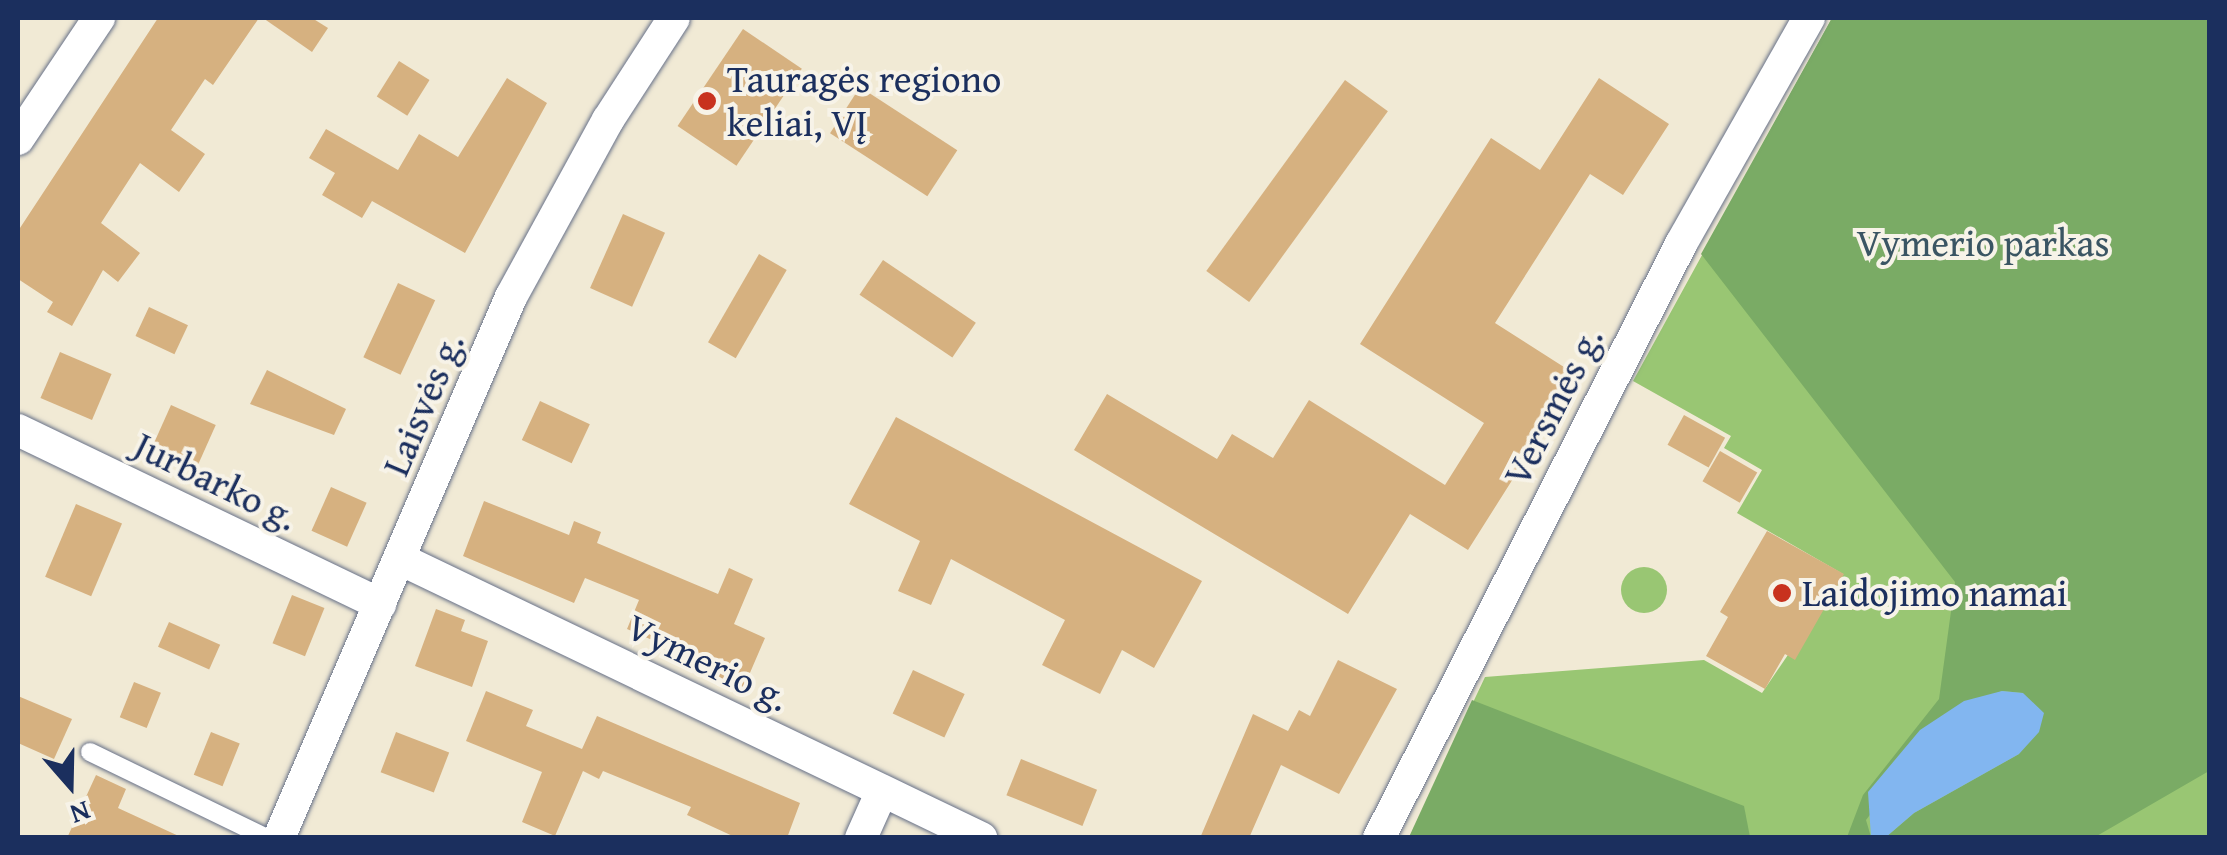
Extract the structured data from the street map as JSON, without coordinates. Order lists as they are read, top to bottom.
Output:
{
  "streets": {
    "street": [
      "Laisvės g.",
      "Versmės g.",
      "Jurbarko g.",
      "Vymerio g."
    ]
  },
  "crossings": [
    ["Laisvės g.", "Jurbarko g."],
    ["Laisvės g.", "Vymerio g."]
  ],
  "parks": ["Vymerio parkas"],
  "places": ["Tauragės regiono keliai, VĮ", "Laidojimo namai"],
  "north": "bottom"
}
